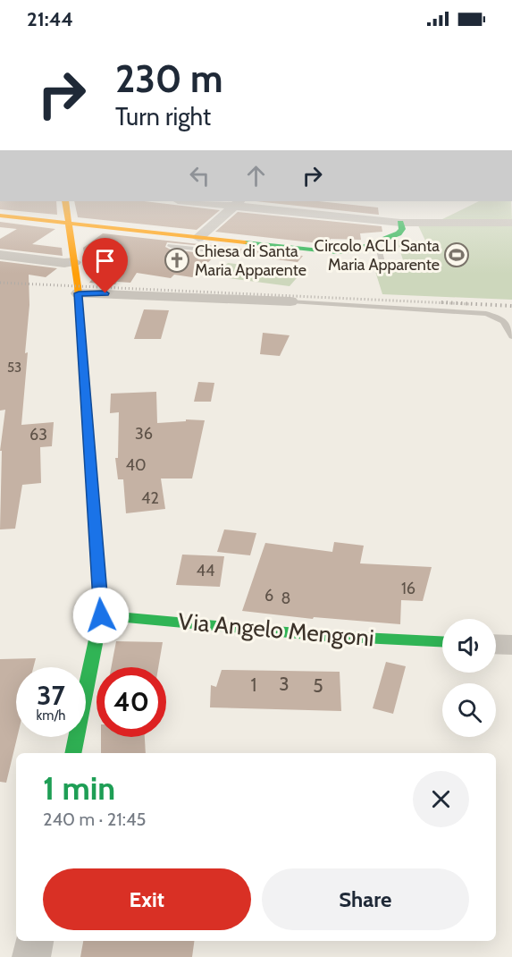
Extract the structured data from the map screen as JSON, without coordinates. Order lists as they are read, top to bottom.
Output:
{
  "streets": {
    "street": ["Via Angelo Mengoni"]
  },
  "places": {
    "sports": ["Circolo ACLI Santa Maria Apparente"],
    "church": ["Chiesa di Santa Maria Apparente"]
  },
  "house_numbers": [
    "53",
    "36",
    "63",
    "40",
    "42",
    "44",
    "16",
    "6",
    "8",
    "3",
    "1",
    "5"
  ],
  "page": {
    "status": "21:44",
    "turn": ["230 m", "Turn right"],
    "speed": "37 km/h",
    "limit": "40",
    "heading": ["1 min", "240 m · 21:45"],
    "buttons": ["Exit", "Share"]
  }
}
